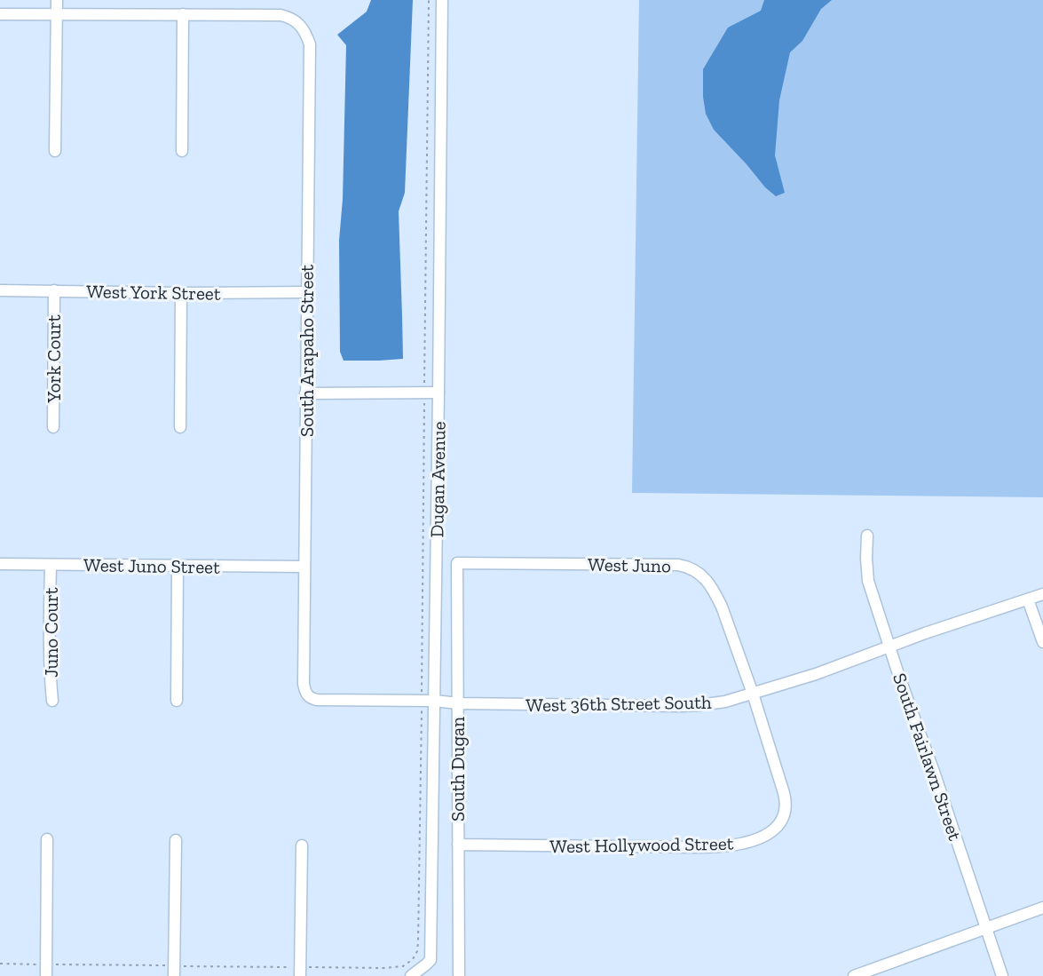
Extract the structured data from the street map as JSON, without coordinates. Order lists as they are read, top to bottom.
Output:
{
  "streets": {
    "street": [
      "West York Street",
      "South Arapaho Street",
      "York Court",
      "Dugan Avenue",
      "West Juno",
      "West Juno Street",
      "Juno Court",
      "West 36th Street South",
      "South Fairlawn Street",
      "South Dugan",
      "West Hollywood Street"
    ]
  },
  "crossings": [
    ["West York Street", "South Arapaho Street"],
    ["West York Street", "York Court"],
    ["South Arapaho Street", "West Juno Street"],
    ["South Arapaho Street", "West 36th Street South"],
    ["Dugan Avenue", "West 36th Street South"],
    ["West Juno", "West 36th Street South"],
    ["West Juno", "South Dugan"],
    ["West Juno", "West Hollywood Street"],
    ["West Juno Street", "Juno Court"],
    ["West 36th Street South", "South Fairlawn Street"],
    ["West 36th Street South", "South Dugan"],
    ["West 36th Street South", "West Hollywood Street"],
    ["South Dugan", "West Hollywood Street"]
  ]
}
